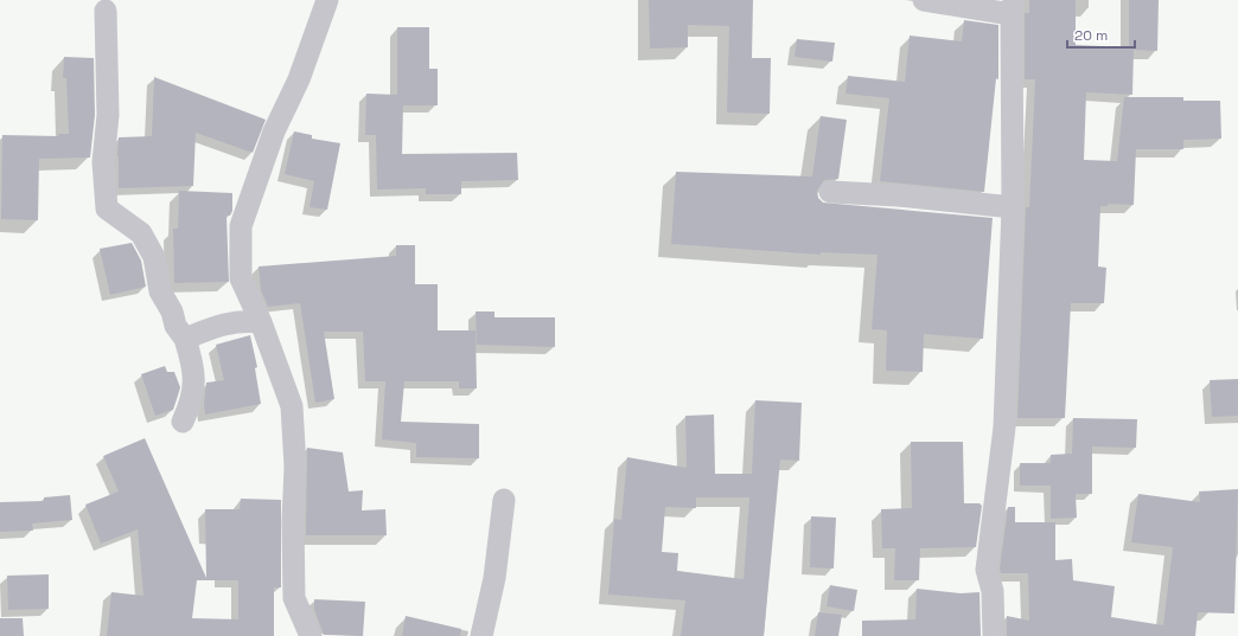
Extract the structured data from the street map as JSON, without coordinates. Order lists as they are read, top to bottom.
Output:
{
  "scale_bar": "20 m"
}
